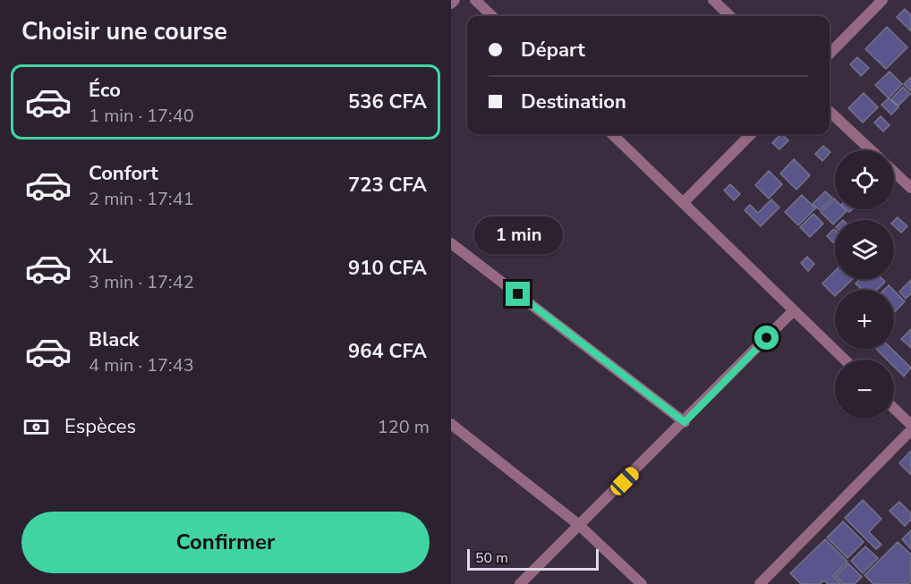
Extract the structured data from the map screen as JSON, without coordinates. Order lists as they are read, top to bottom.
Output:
{
  "scale_bar": "50 m",
  "page": {
    "heading": "Choisir une course",
    "banner": ["Départ", "Destination"],
    "list": [
      {
        "name": "Éco",
        "note": "1 min · 17:40",
        "value": "536 CFA"
      },
      {
        "name": "Confort",
        "note": "2 min · 17:41",
        "value": "723 CFA"
      },
      {
        "name": "XL",
        "note": "3 min · 17:42",
        "value": "910 CFA"
      },
      {
        "name": "Black",
        "note": "4 min · 17:43",
        "value": "964 CFA"
      }
    ],
    "map_buttons": ["+", "−"],
    "bubble": "1 min",
    "pay": ["Espèces", "120 m"],
    "buttons": "Confirmer",
    "scale": "50 m"
  }
}
